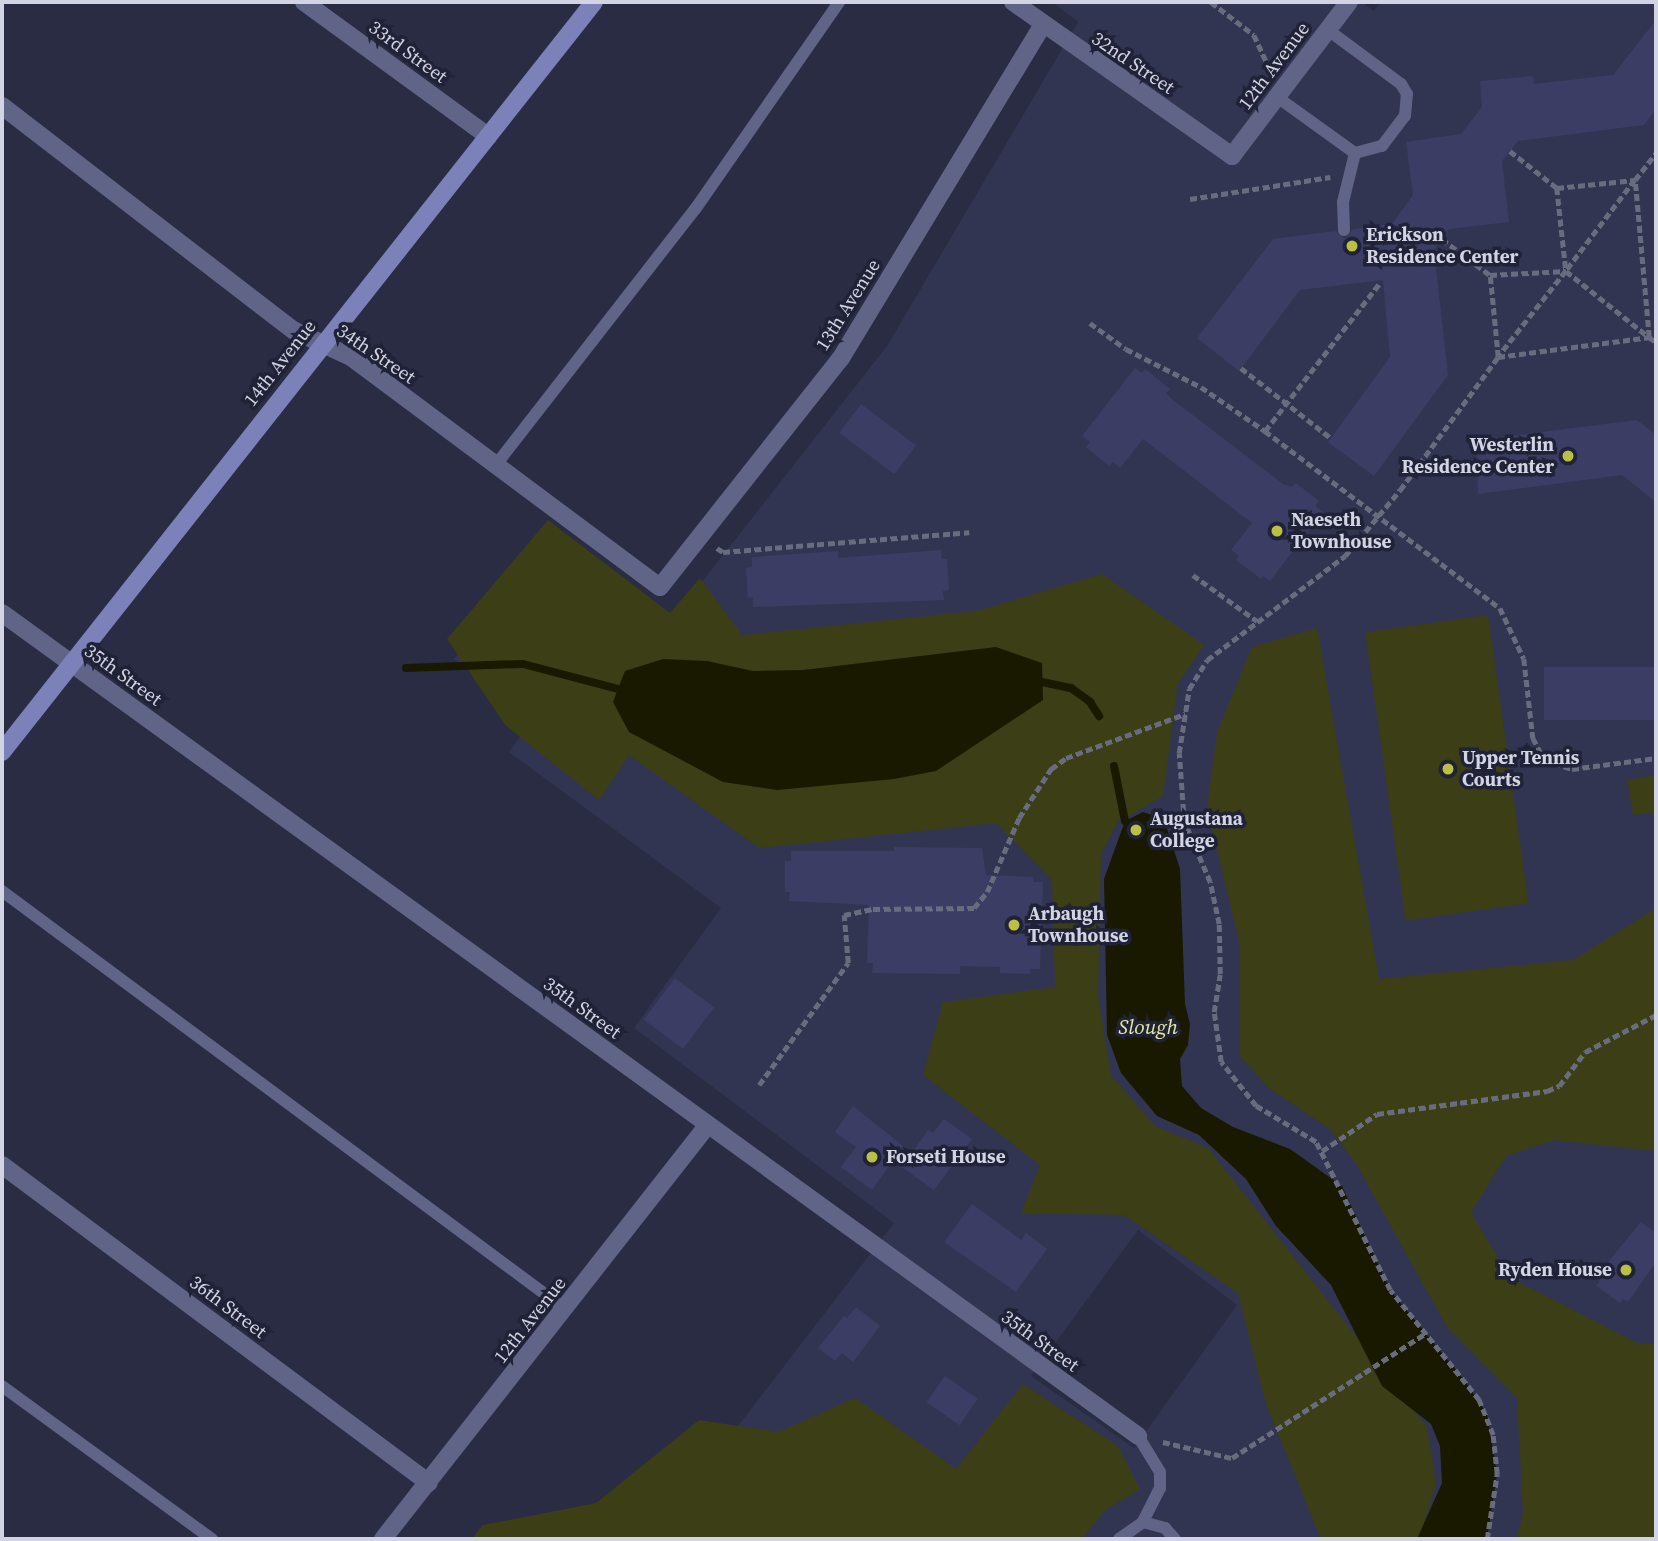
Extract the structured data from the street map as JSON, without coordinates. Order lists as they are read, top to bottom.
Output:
{
  "streets": {
    "street": [
      "33rd Street",
      "32nd Street",
      "12th Avenue",
      "13th Avenue",
      "34th Street",
      "14th Avenue",
      "35th Street",
      "36th Street"
    ]
  },
  "crossings": [
    ["33rd Street", "14th Avenue"],
    ["32nd Street", "12th Avenue"],
    ["32nd Street", "13th Avenue"],
    ["12th Avenue", "35th Street"],
    ["12th Avenue", "36th Street"],
    ["13th Avenue", "34th Street"],
    ["34th Street", "14th Avenue"],
    ["14th Avenue", "35th Street"]
  ],
  "water": ["Slough"],
  "places": [
    "Erickson Residence Center",
    "Westerlin Residence Center",
    "Naeseth Townhouse",
    "Upper Tennis Courts",
    "Augustana College",
    "Arbaugh Townhouse",
    "Forseti House",
    "Ryden House"
  ]
}
